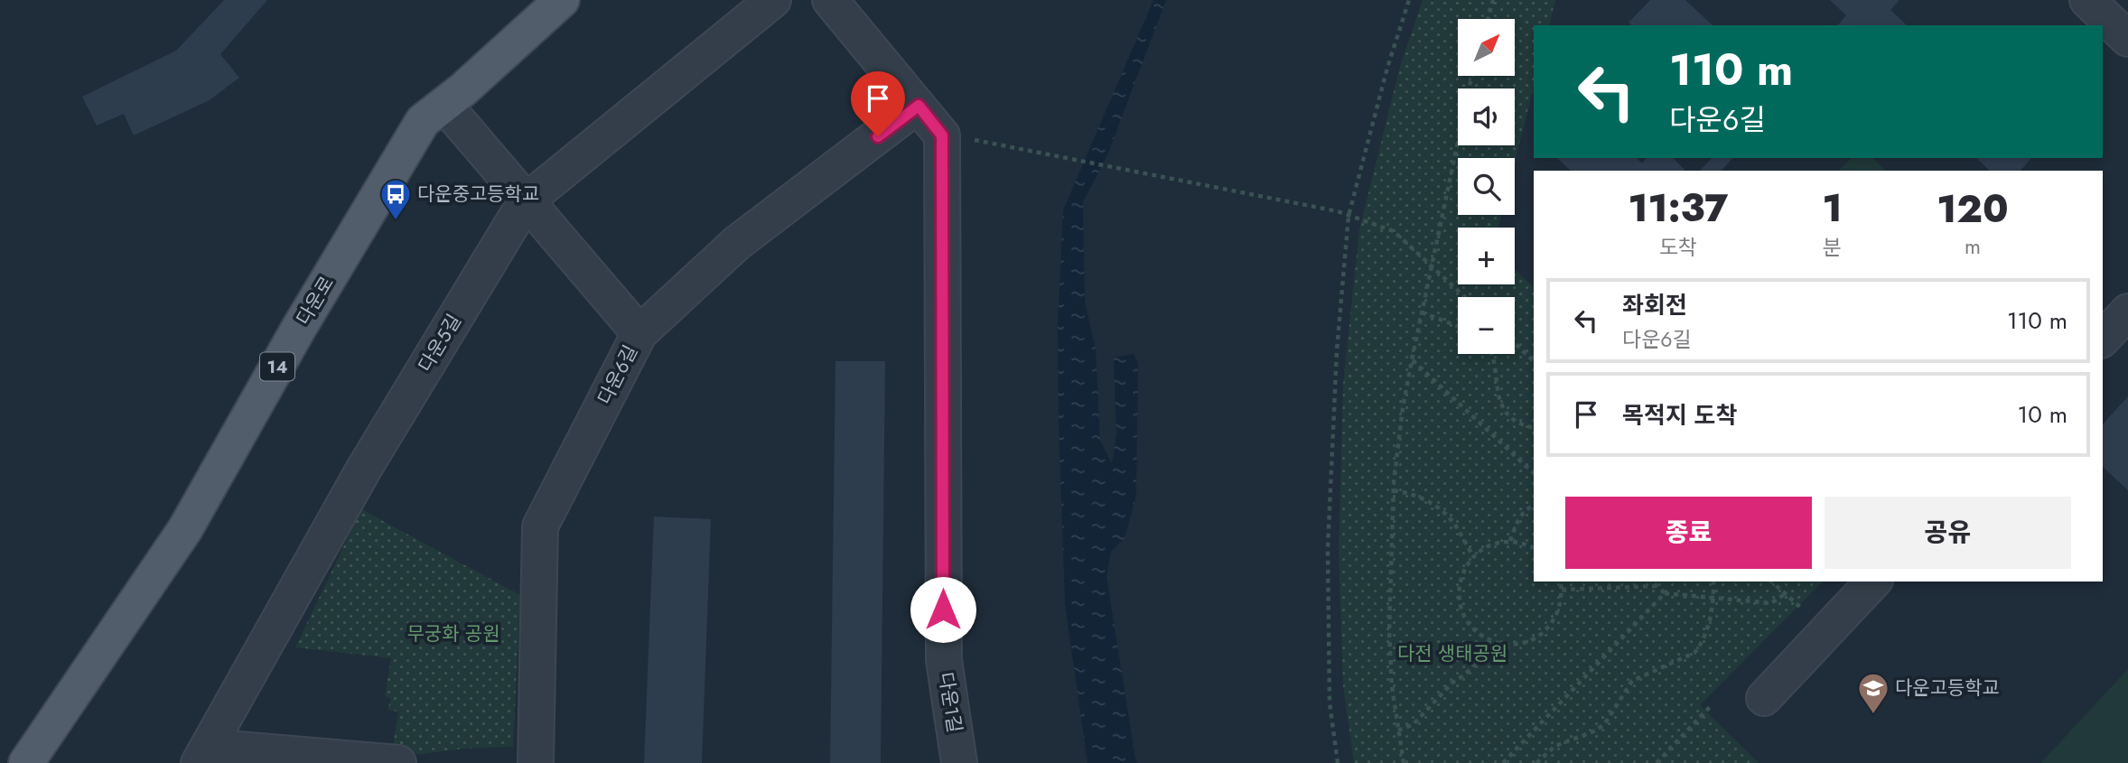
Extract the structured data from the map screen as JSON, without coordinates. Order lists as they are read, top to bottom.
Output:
{
  "streets": {
    "main road": ["다운로", "14"],
    "street": ["다운5길", "다운6길", "다운1길"]
  },
  "crossings": [
    ["다운6길", "다운1길"]
  ],
  "parks": ["무궁화 공원", "다전 생태공원"],
  "places": {
    "bus stop": ["다운중고등학교"],
    "school or university": ["다운고등학교"]
  },
  "north": "top right",
  "page": {
    "map_buttons": ["+", "−"],
    "turn": ["110 m", "다운6길"],
    "eta": [
      "11:37",
      "도착",
      "1",
      "분",
      "120",
      "m"
    ],
    "list": [
      {
        "name": "좌회전",
        "note": "다운6길",
        "value": "110 m"
      },
      {
        "name": "목적지 도착",
        "value": "10 m"
      }
    ],
    "buttons": ["종료", "공유"]
  }
}
